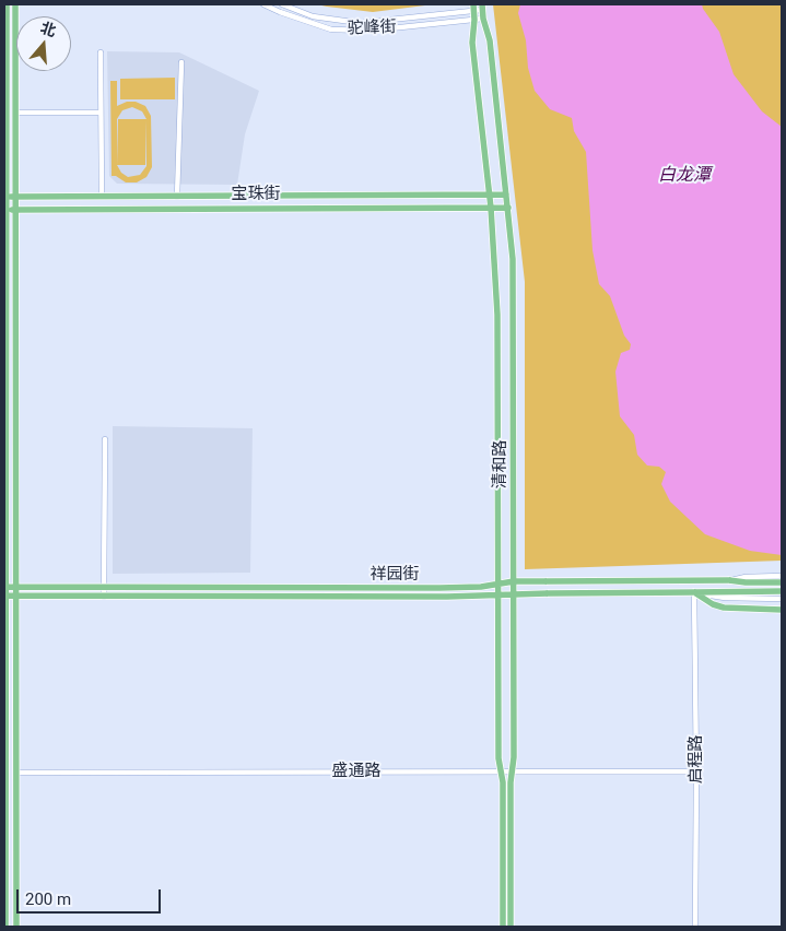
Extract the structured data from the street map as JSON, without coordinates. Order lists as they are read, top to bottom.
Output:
{
  "streets": {
    "main road": ["宝珠街", "清和路", "祥园街"],
    "street": ["驼峰街", "启程路", "盛通路"]
  },
  "crossings": [
    ["驼峰街", "清和路"],
    ["宝珠街", "清和路"],
    ["清和路", "祥园街"],
    ["清和路", "盛通路"],
    ["祥园街", "启程路"],
    ["启程路", "盛通路"]
  ],
  "water": ["白龙潭"],
  "scale_bar": "200 m",
  "north": "top"
}
